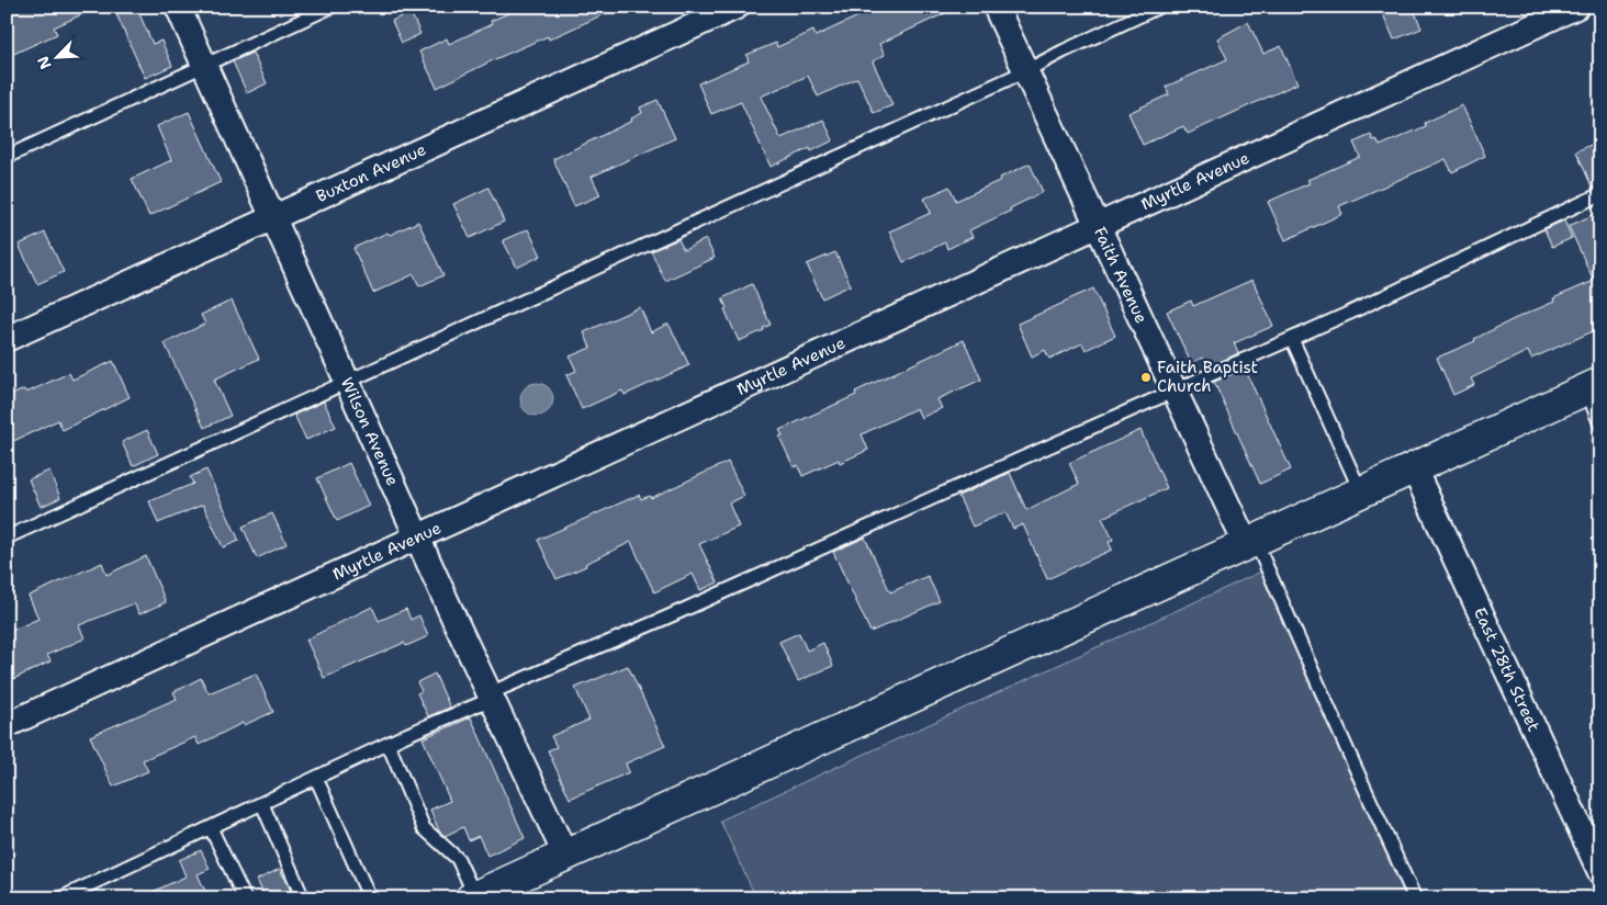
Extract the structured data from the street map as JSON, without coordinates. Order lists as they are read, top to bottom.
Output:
{
  "streets": {
    "street": [
      "Buxton Avenue",
      "Myrtle Avenue",
      "Faith Avenue",
      "Wilson Avenue",
      "East 28th Street"
    ]
  },
  "crossings": [
    ["Buxton Avenue", "Wilson Avenue"],
    ["Myrtle Avenue", "Faith Avenue"],
    ["Myrtle Avenue", "Wilson Avenue"]
  ],
  "places": ["Faith Baptist Church"],
  "north": "bottom left"
}
